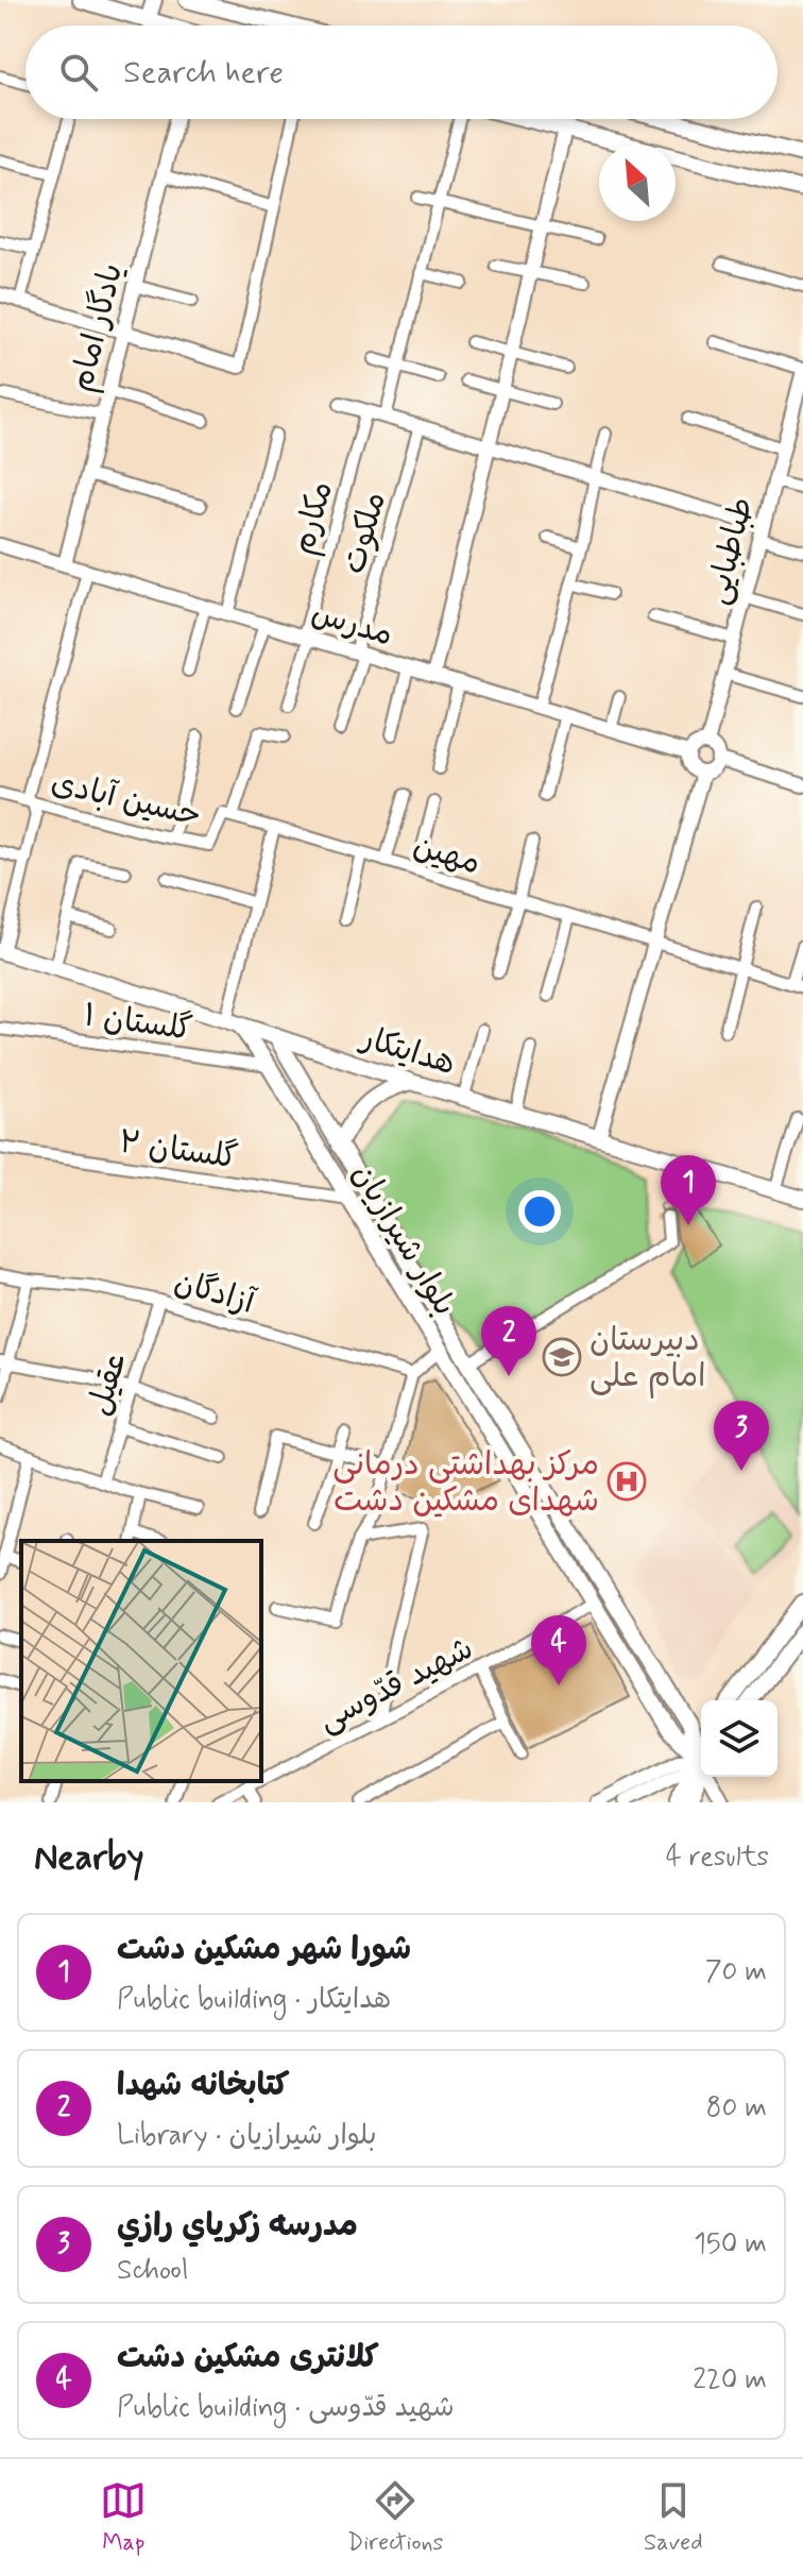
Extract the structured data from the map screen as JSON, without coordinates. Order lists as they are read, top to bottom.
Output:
{
  "streets": {
    "main road": ["هدایتکار", "بلوار شیرازیان"],
    "street": [
      "یادگار امام",
      "مکارم",
      "ملکوت",
      "طباطبایی",
      "مدرس",
      "حسین آبادی",
      "مهین",
      "گلستان ۱",
      "گلستان ۲",
      "آزادگان",
      "عقیل",
      "شهید قدّوسی"
    ]
  },
  "crossings": [
    ["یادگار امام", "مدرس"],
    ["مکارم", "مدرس"],
    ["ملکوت", "مدرس"],
    ["طباطبایی", "مدرس"],
    ["حسین آبادی", "مهین"],
    ["گلستان ۱", "بلوار شیرازیان"],
    ["هدایتکار", "بلوار شیرازیان"],
    ["گلستان ۲", "بلوار شیرازیان"],
    ["بلوار شیرازیان", "شهید قدّوسی"],
    ["آزادگان", "عقیل"]
  ],
  "places": {
    "school or university": ["دبیرستان امام علی"],
    "hospital": ["مرکز بهداشتی درمانی شهدای مشکین دشت"]
  },
  "north": "top left",
  "page": {
    "search": "Search here",
    "pins": [
      "1",
      "2",
      "3",
      "4"
    ],
    "heading": ["Nearby", "4 results"],
    "list": [
      {
        "mark": "1",
        "name": "شورا شهر مشکین دشت",
        "note": "Public building · هدایتکار",
        "value": "70 m"
      },
      {
        "mark": "2",
        "name": "کتابخانه شهدا",
        "note": "Library · بلوار شیرازیان",
        "value": "80 m"
      },
      {
        "mark": "3",
        "name": "مدرسه زكرياي رازي",
        "note": "School",
        "value": "150 m"
      },
      {
        "mark": "4",
        "name": "کلانتری مشکین دشت",
        "note": "Public building · شهید قدّوسی",
        "value": "220 m"
      }
    ],
    "nav": ["Map", "Directions", "Saved"]
  }
}
